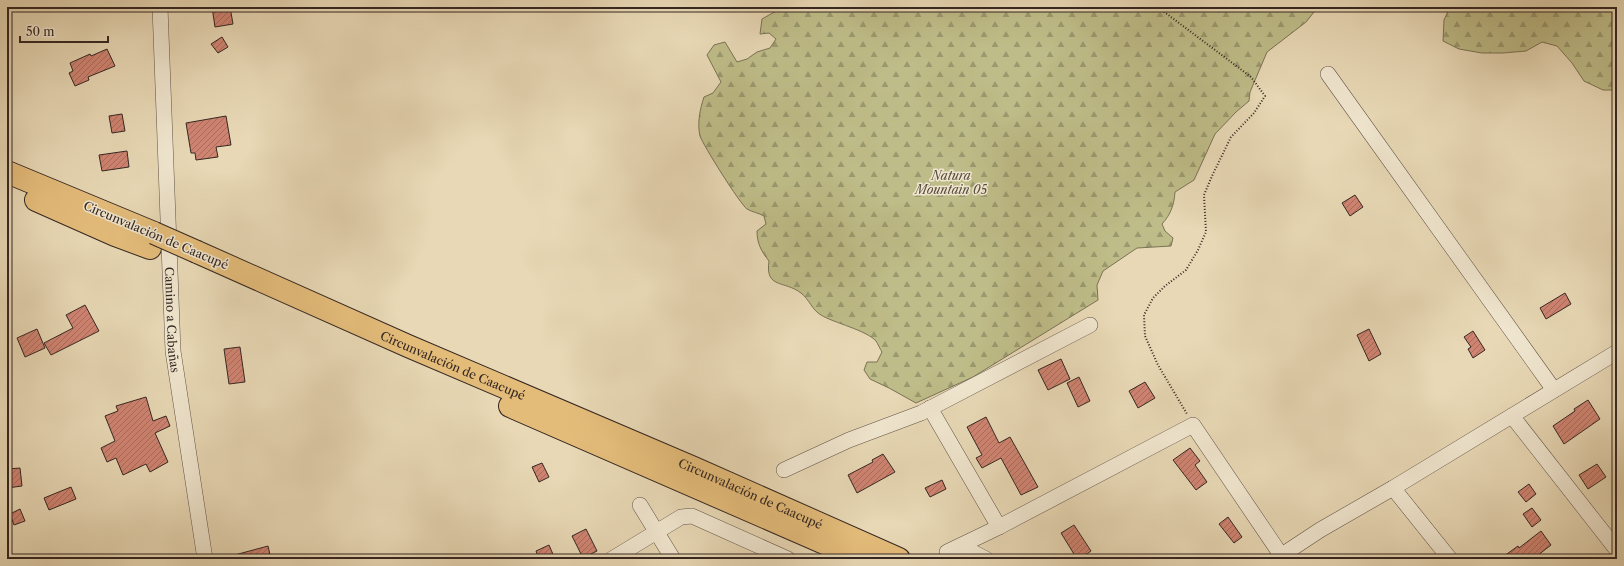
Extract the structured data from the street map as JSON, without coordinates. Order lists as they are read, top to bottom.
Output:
{
  "streets": {
    "highway": ["Circunvalación de Caacupé"],
    "street": ["Camino a Cabañas"]
  },
  "parks": ["Natura Mountain 05"],
  "scale_bar": "50 m"
}
